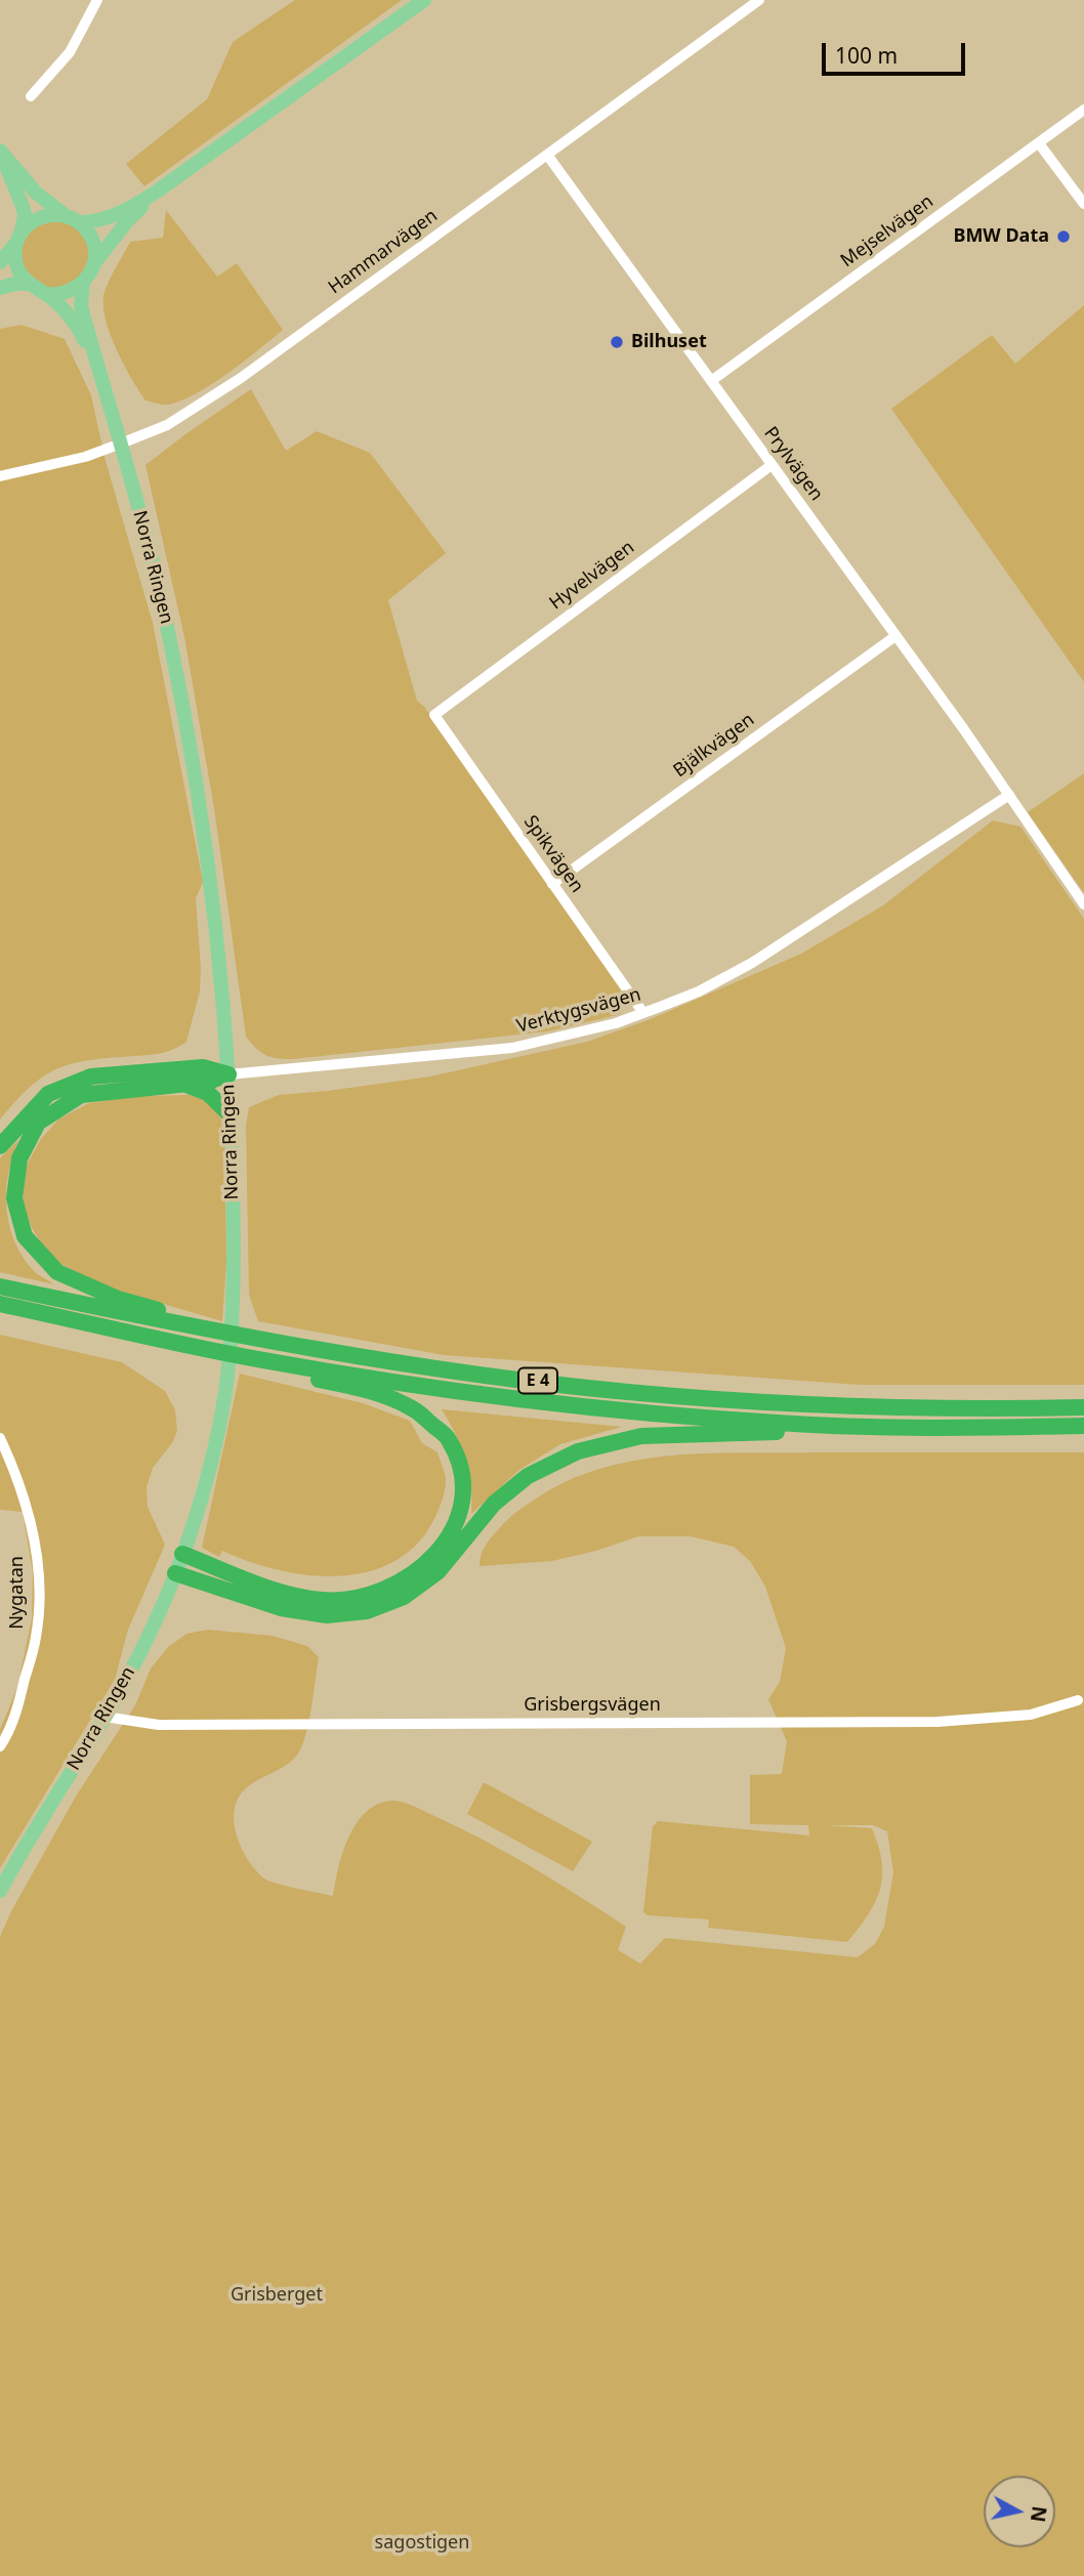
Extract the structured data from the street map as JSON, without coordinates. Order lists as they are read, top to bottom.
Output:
{
  "streets": {
    "highway": ["E 4"],
    "main road": ["Norra Ringen"],
    "street": [
      "Mejselvägen",
      "Hammarvägen",
      "Prylvägen",
      "Hyvelvägen",
      "Bjälkvägen",
      "Spikvägen",
      "Verktygsvägen",
      "Nygatan",
      "Grisbergsvägen"
    ]
  },
  "crossings": [
    ["Mejselvägen", "Prylvägen"],
    ["Hammarvägen", "Prylvägen"],
    ["Hammarvägen", "Norra Ringen"],
    ["Prylvägen", "Hyvelvägen"],
    ["Prylvägen", "Bjälkvägen"],
    ["Prylvägen", "Verktygsvägen"],
    ["Norra Ringen", "Verktygsvägen"],
    ["Norra Ringen", "E 4"],
    ["Norra Ringen", "Grisbergsvägen"],
    ["Hyvelvägen", "Spikvägen"],
    ["Bjälkvägen", "Spikvägen"],
    ["Spikvägen", "Verktygsvägen"],
    ["Verktygsvägen", "E 4"]
  ],
  "parks": ["Grisberget", "sagostigen"],
  "places": ["BMW Data", "Bilhuset"],
  "scale_bar": "100 m",
  "north": "right"
}
